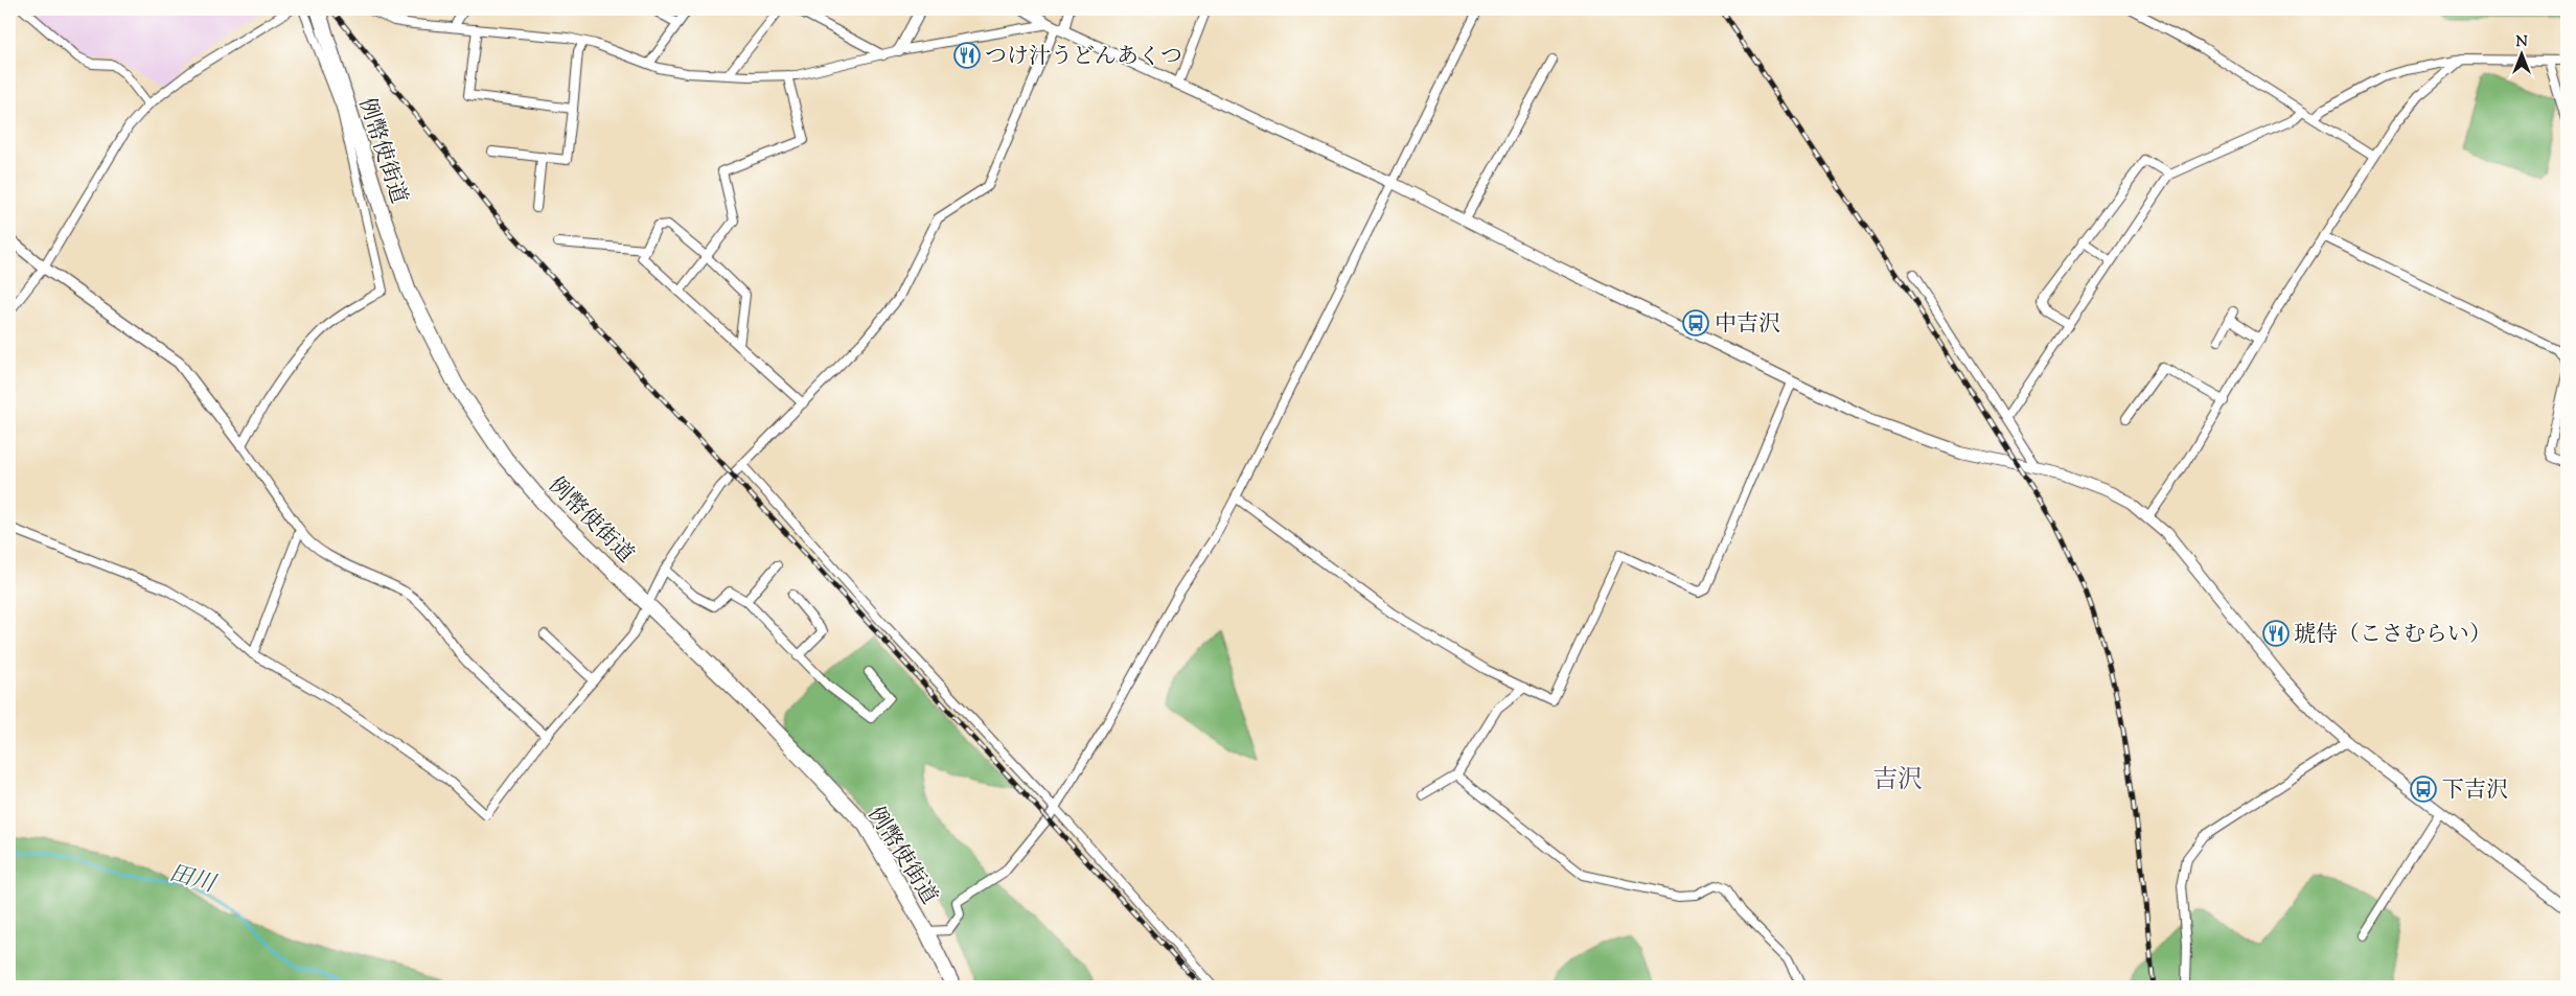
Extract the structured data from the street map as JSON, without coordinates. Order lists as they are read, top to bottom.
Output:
{
  "streets": {
    "highway": ["例幣使街道"]
  },
  "districts": ["吉沢"],
  "water": ["田川"],
  "places": {
    "restaurant": ["つけ汁うどんあくつ", "琥侍（こさむらい）"],
    "bus stop": ["中吉沢", "下吉沢"]
  },
  "north": "top"
}
